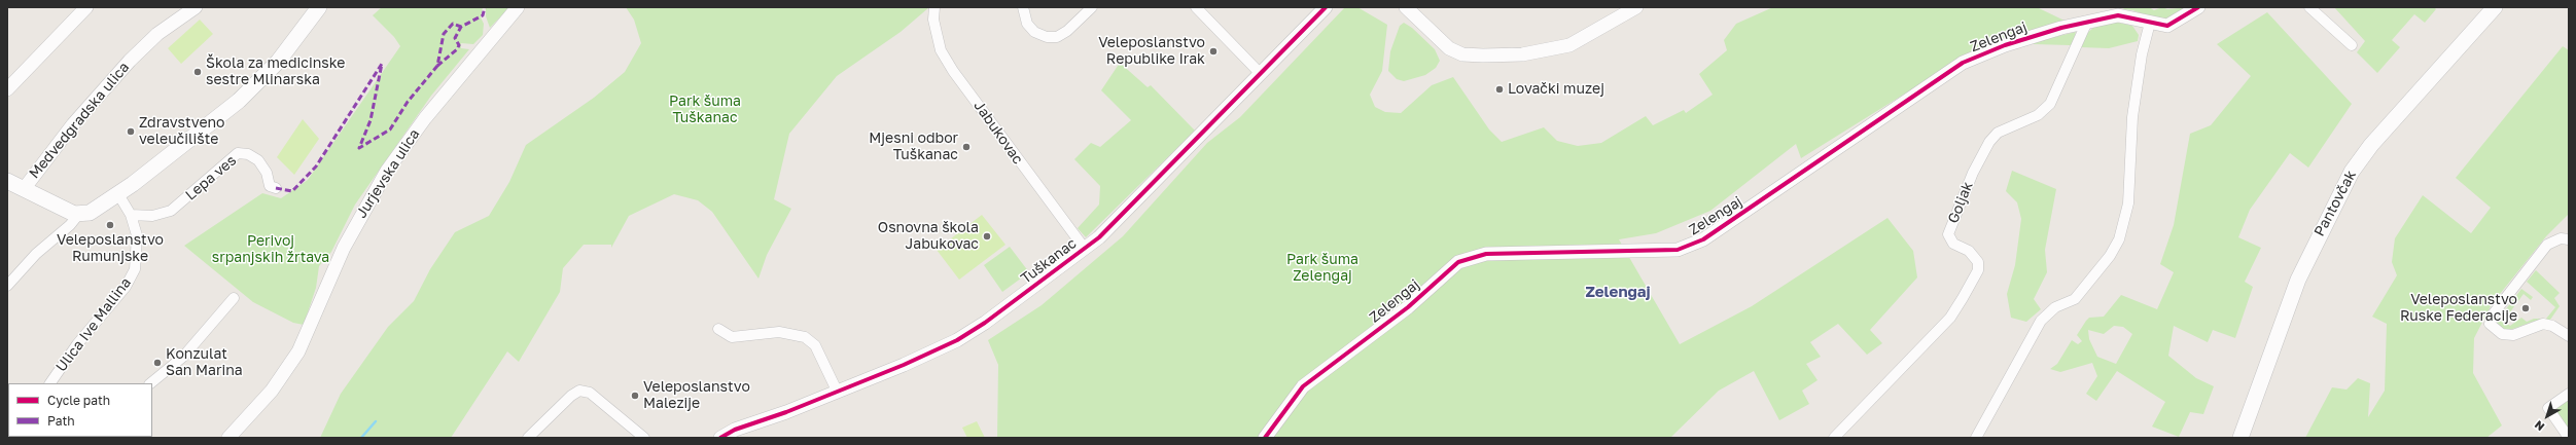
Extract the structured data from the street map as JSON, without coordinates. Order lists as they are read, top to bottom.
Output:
{
  "streets": {
    "main road": ["Pantovčak"],
    "street": [
      "Zelengaj",
      "Medvedgradska ulica",
      "Jabukovac",
      "Jurjevska ulica",
      "Lepa ves",
      "Goljak",
      "Tuškanac",
      "Ulica Ive Mallina"
    ]
  },
  "crossings": [
    ["Zelengaj", "Goljak"],
    ["Jabukovac", "Tuškanac"],
    ["Lepa ves", "Ulica Ive Mallina"]
  ],
  "districts": ["Zelengaj"],
  "parks": ["Park šuma Tuškanac", "Perivoj srpanjskih žrtava", "Park šuma Zelengaj"],
  "places": [
    "Veleposlanstvo Republike Irak",
    "Škola za medicinske sestre Mlinarska",
    "Lovački muzej",
    "Zdravstveno veleučilište",
    "Mjesni odbor Tuškanac",
    "Veleposlanstvo Rumunjske",
    "Osnovna škola Jabukovac",
    "Veleposlanstvo Ruske Federacije",
    "Konzulat San Marina",
    "Veleposlanstvo Malezije"
  ],
  "legend": ["Cycle path", "Path"],
  "north": "bottom left"
}
